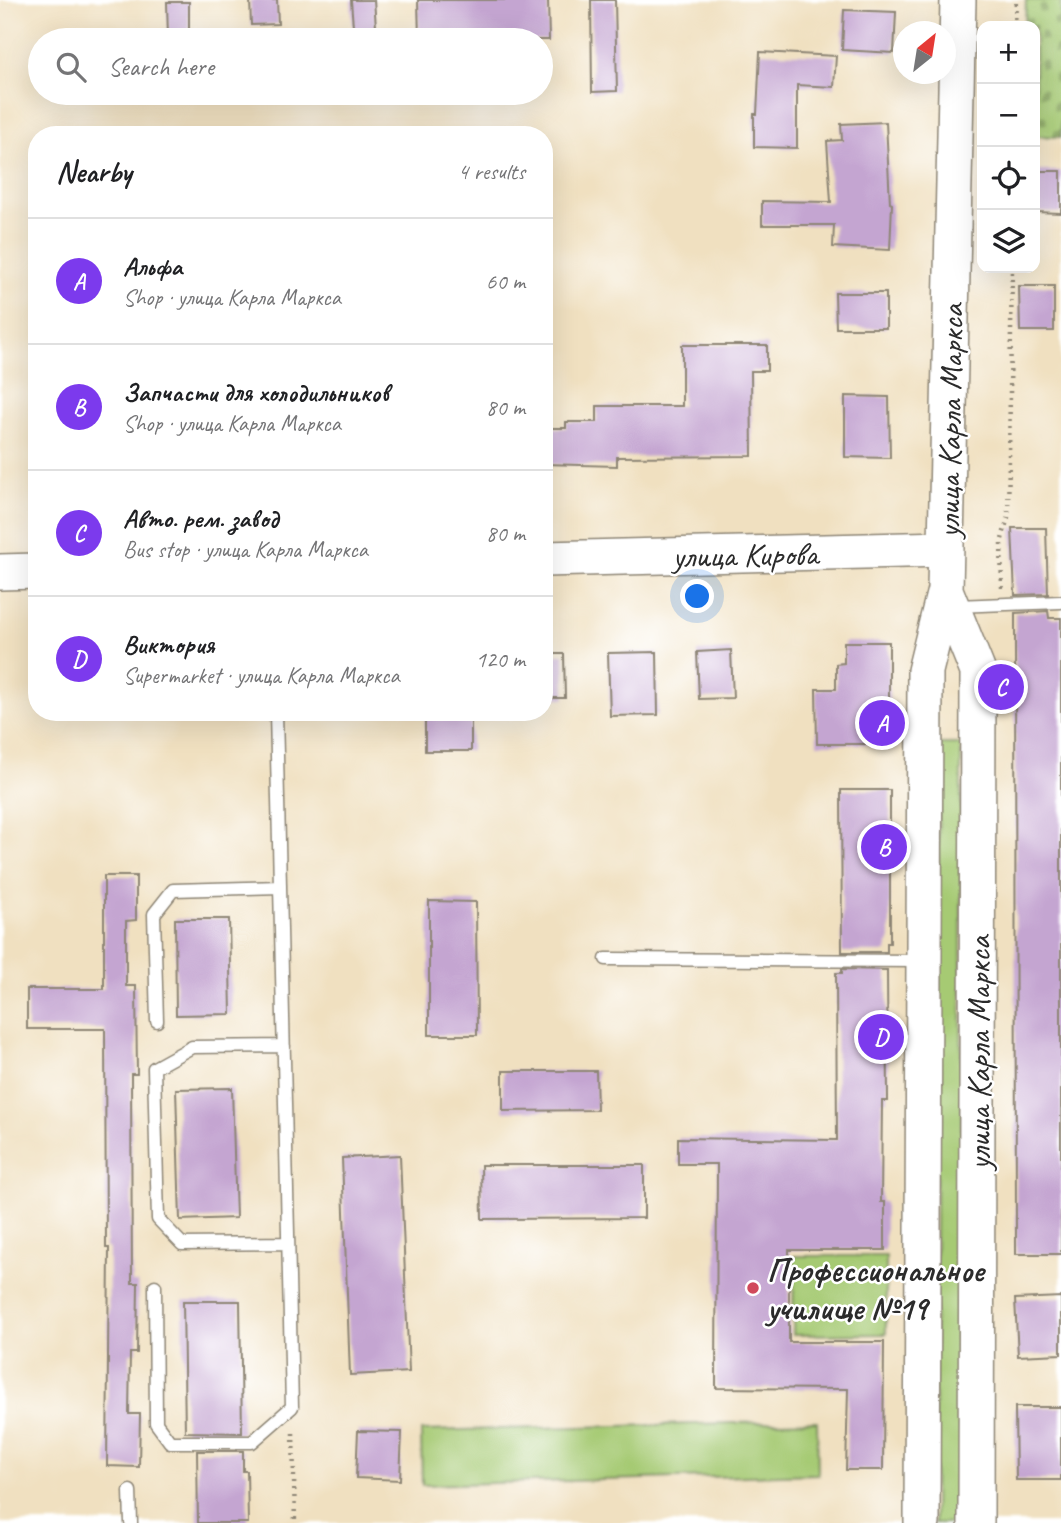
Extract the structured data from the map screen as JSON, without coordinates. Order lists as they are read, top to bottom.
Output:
{
  "streets": {
    "main road": ["улица Карла Маркса", "улица Кирова"]
  },
  "crossings": [
    ["улица Карла Маркса", "улица Кирова"]
  ],
  "places": ["Профессиональное училище №19"],
  "north": "top right",
  "page": {
    "map_buttons": ["+", "−"],
    "search": "Search here",
    "heading": ["Nearby", "4 results"],
    "list": [
      {
        "mark": "A",
        "name": "Альфа",
        "note": "Shop · улица Карла Маркса",
        "value": "60 m"
      },
      {
        "mark": "B",
        "name": "Запчасти для холодильников",
        "note": "Shop · улица Карла Маркса",
        "value": "80 m"
      },
      {
        "mark": "C",
        "name": "Авто. рем. завод",
        "note": "Bus stop · улица Карла Маркса",
        "value": "80 m"
      },
      {
        "mark": "D",
        "name": "Виктория",
        "note": "Supermarket · улица Карла Маркса",
        "value": "120 m"
      }
    ],
    "pins": [
      "C",
      "A",
      "B",
      "D"
    ]
  }
}
